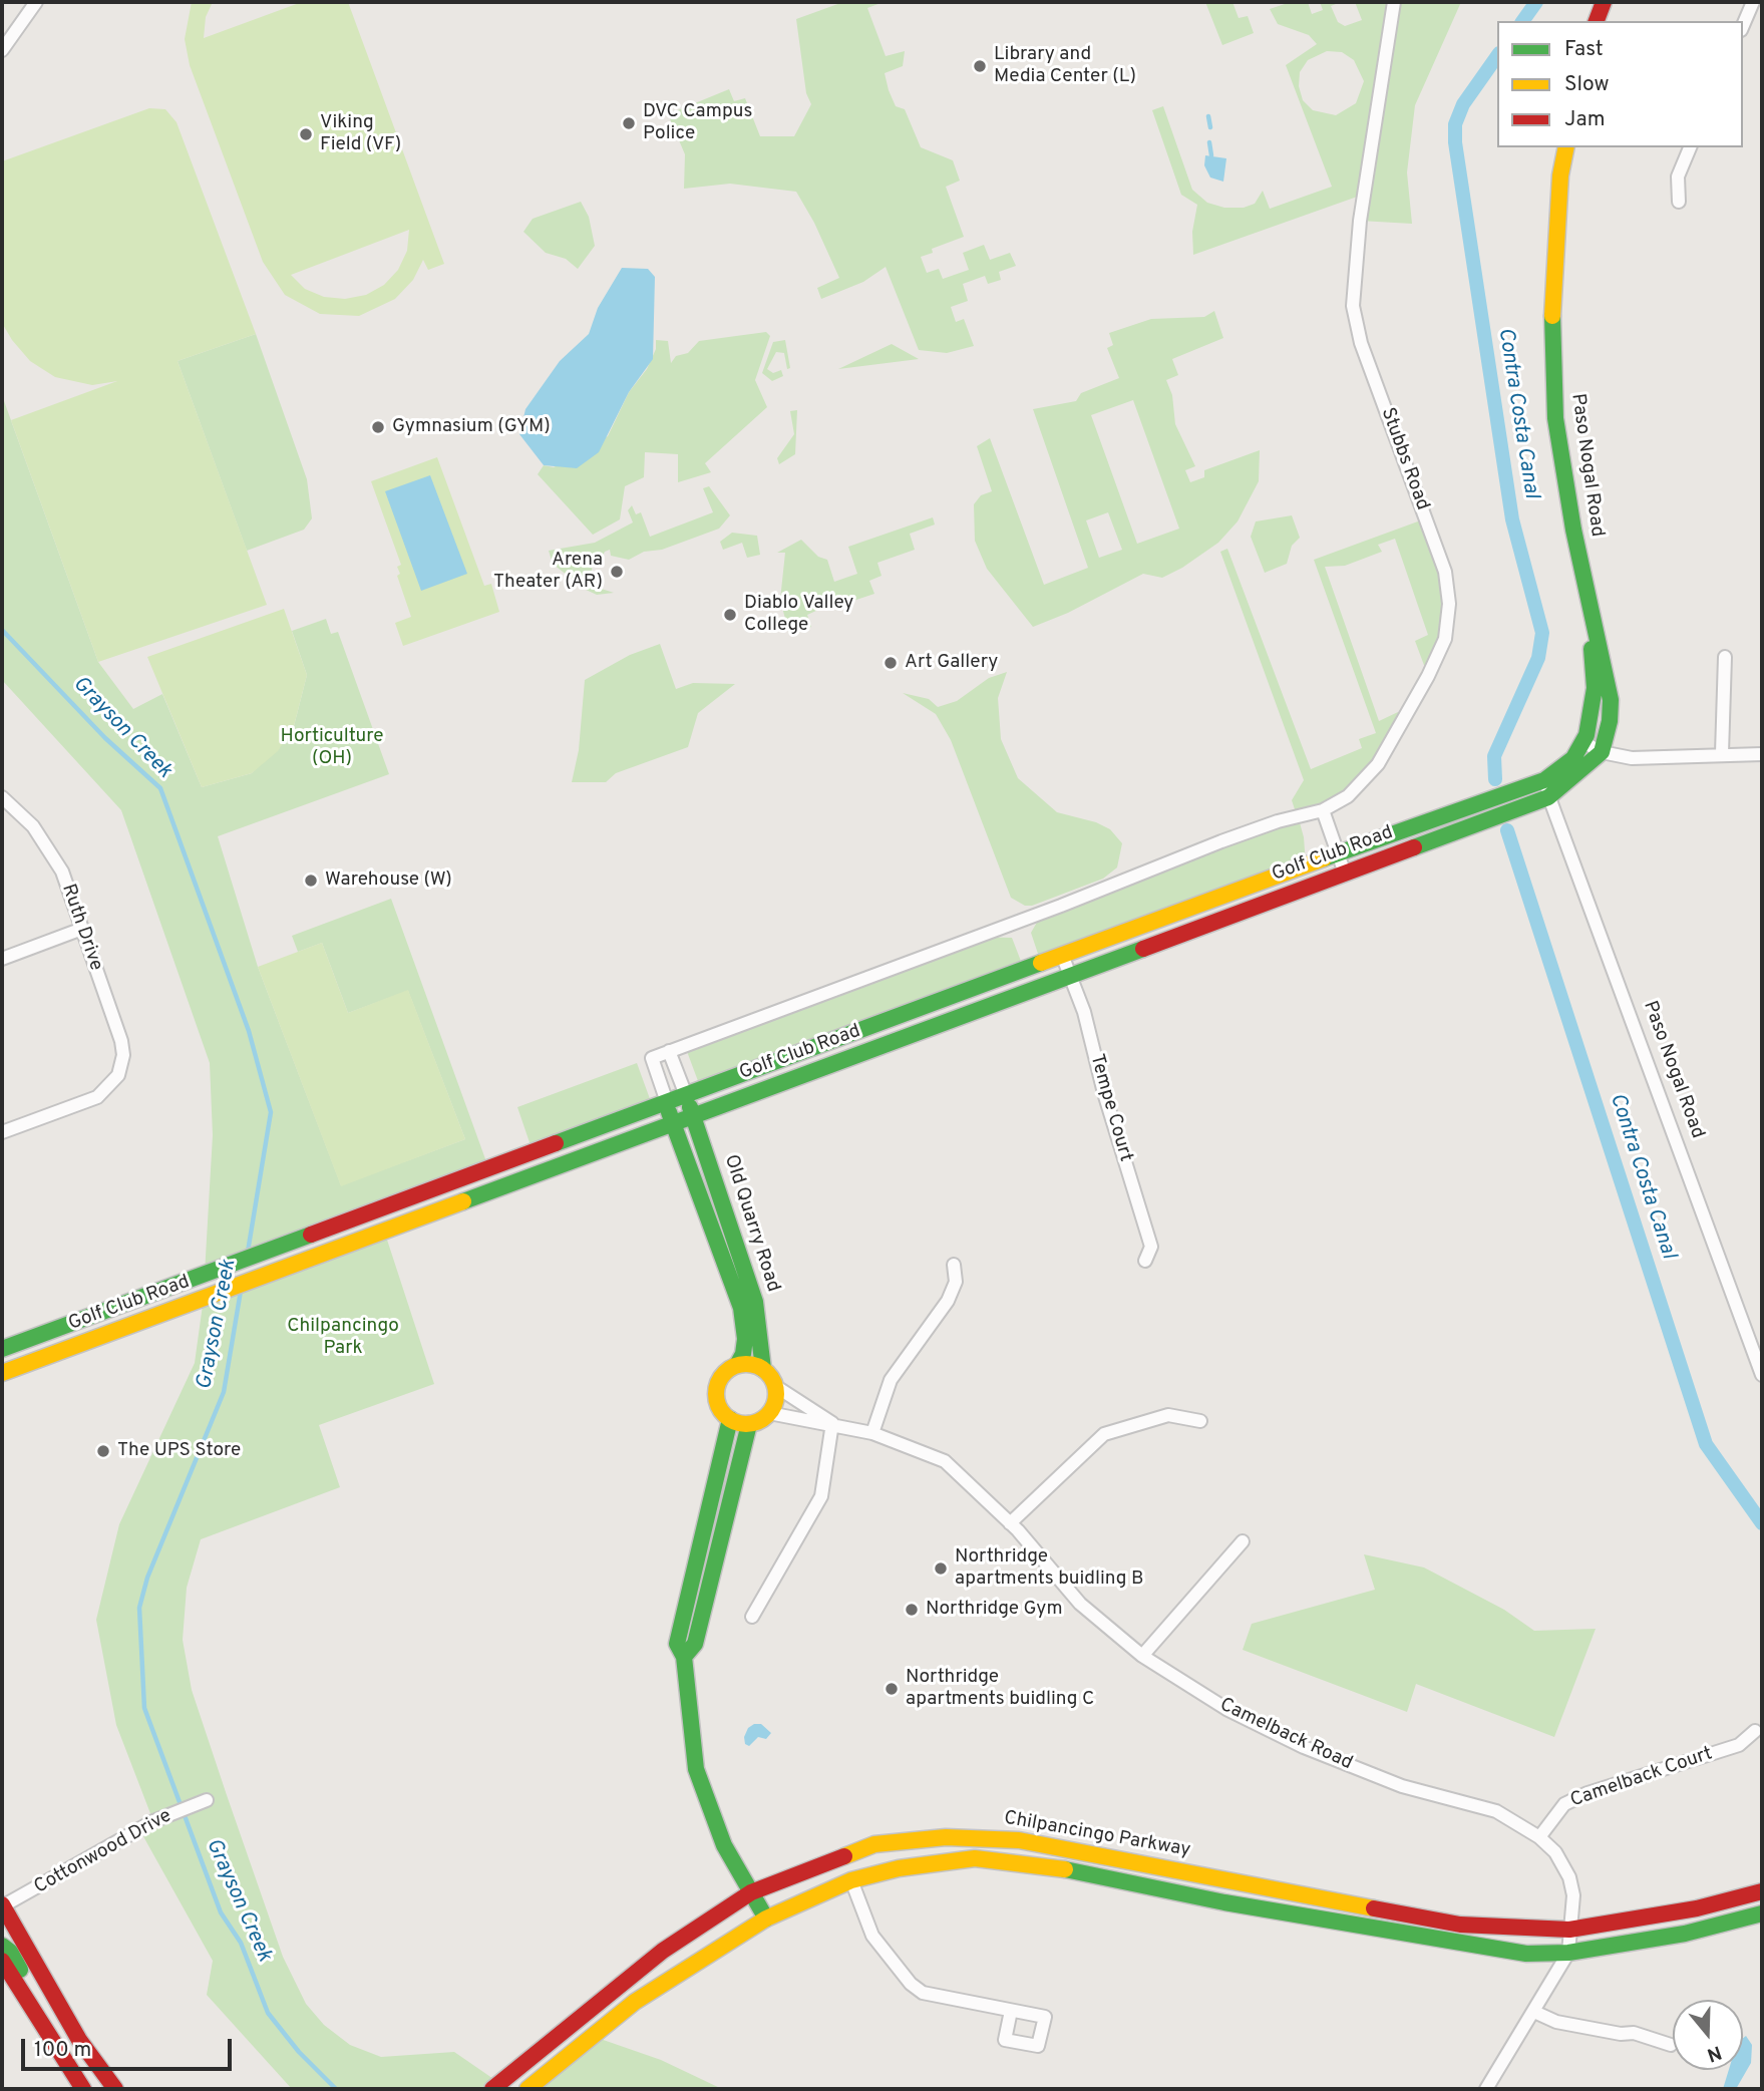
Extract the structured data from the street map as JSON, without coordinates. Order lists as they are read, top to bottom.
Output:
{
  "streets": {
    "street": [
      "Stubbs Road",
      "Paso Nogal Road",
      "Golf Club Road",
      "Ruth Drive",
      "Tempe Court",
      "Old Quarry Road",
      "Camelback Road",
      "Camelback Court",
      "Chilpancingo Parkway",
      "Cottonwood Drive"
    ]
  },
  "crossings": [
    ["Stubbs Road", "Golf Club Road"],
    ["Stubbs Road", "Old Quarry Road"],
    ["Paso Nogal Road", "Golf Club Road"],
    ["Golf Club Road", "Tempe Court"],
    ["Golf Club Road", "Old Quarry Road"],
    ["Old Quarry Road", "Camelback Road"],
    ["Camelback Road", "Camelback Court"],
    ["Camelback Road", "Chilpancingo Parkway"]
  ],
  "water": ["Contra Costa Canal", "Grayson Creek"],
  "parks": ["Horticulture (OH)", "Chilpancingo Park"],
  "places": [
    "Library and Media Center (L)",
    "DVC Campus Police",
    "Viking Field (VF)",
    "Gymnasium (GYM)",
    "Arena Theater (AR)",
    "Diablo Valley College",
    "Art Gallery",
    "Warehouse (W)",
    "The UPS Store",
    "Northridge apartments buidling B",
    "Northridge Gym",
    "Northridge apartments buidling C"
  ],
  "legend": ["Fast", "Slow", "Jam"],
  "scale_bar": "100 m",
  "north": "bottom"
}
